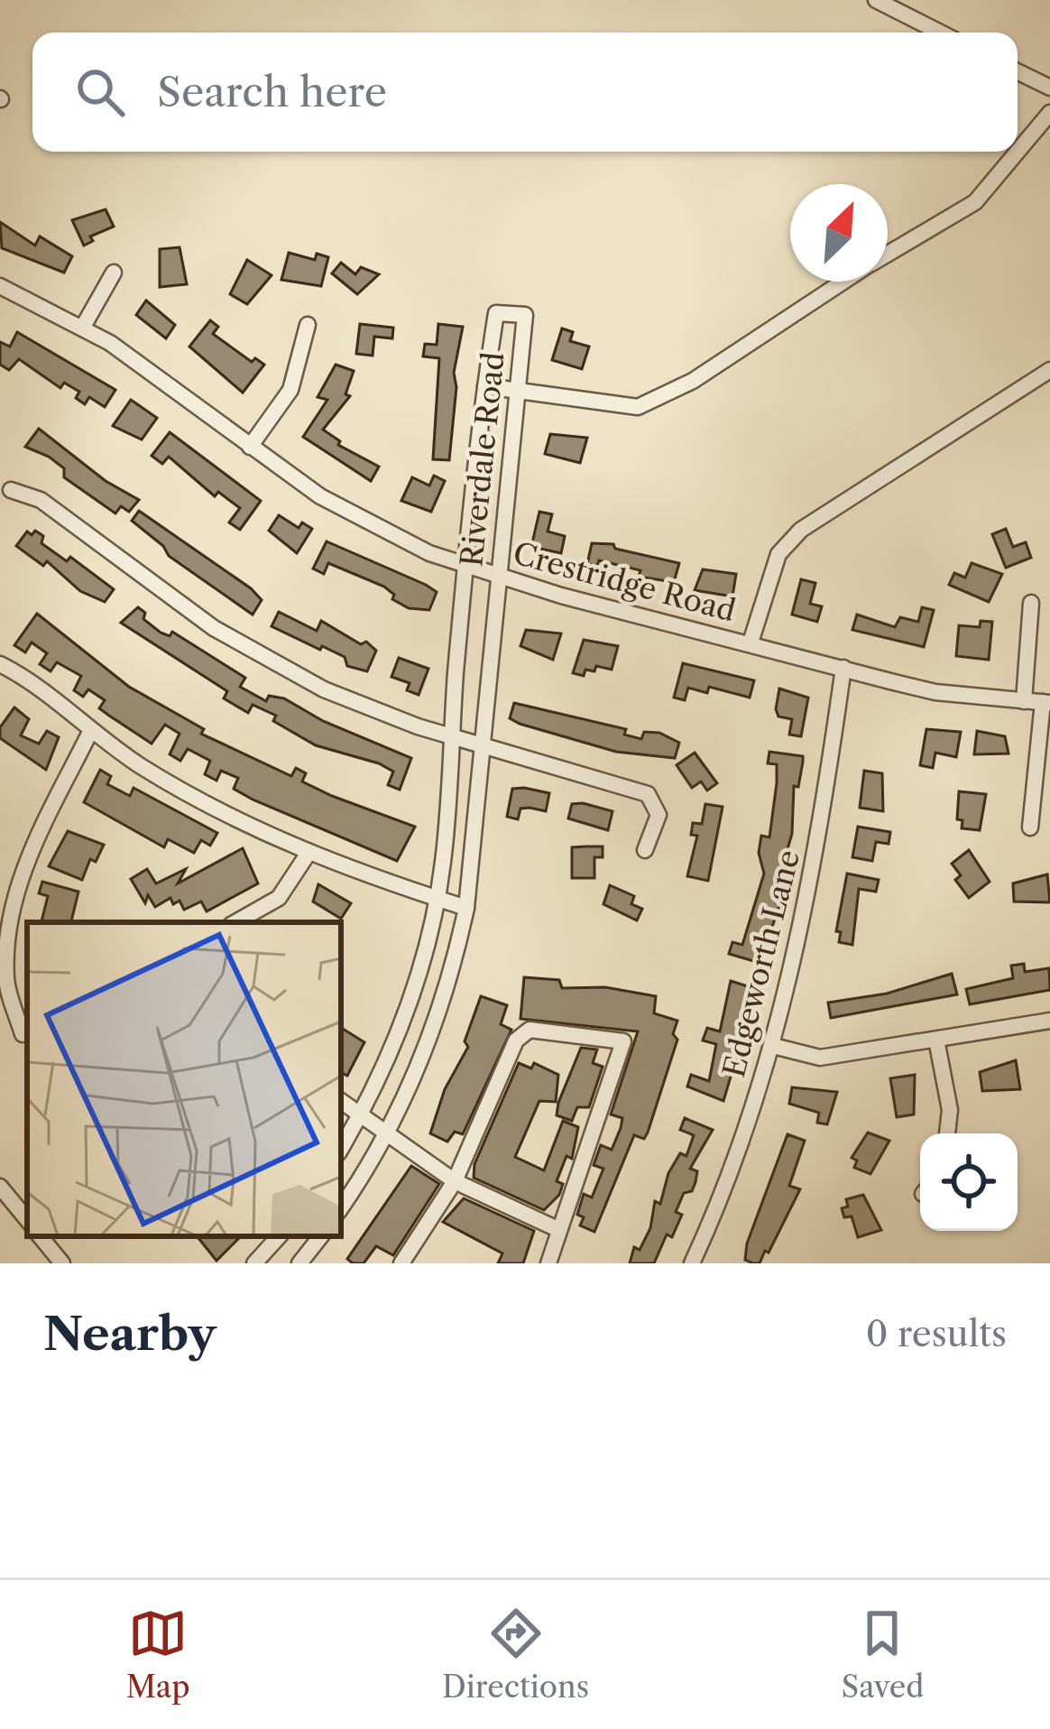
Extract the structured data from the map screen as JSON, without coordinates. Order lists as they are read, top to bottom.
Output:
{
  "streets": {
    "street": ["Riverdale Road", "Crestridge Road", "Edgeworth Lane"]
  },
  "crossings": [
    ["Riverdale Road", "Crestridge Road"],
    ["Crestridge Road", "Edgeworth Lane"]
  ],
  "north": "top right",
  "page": {
    "search": "Search here",
    "heading": ["Nearby", "0 results"],
    "nav": ["Map", "Directions", "Saved"]
  }
}
